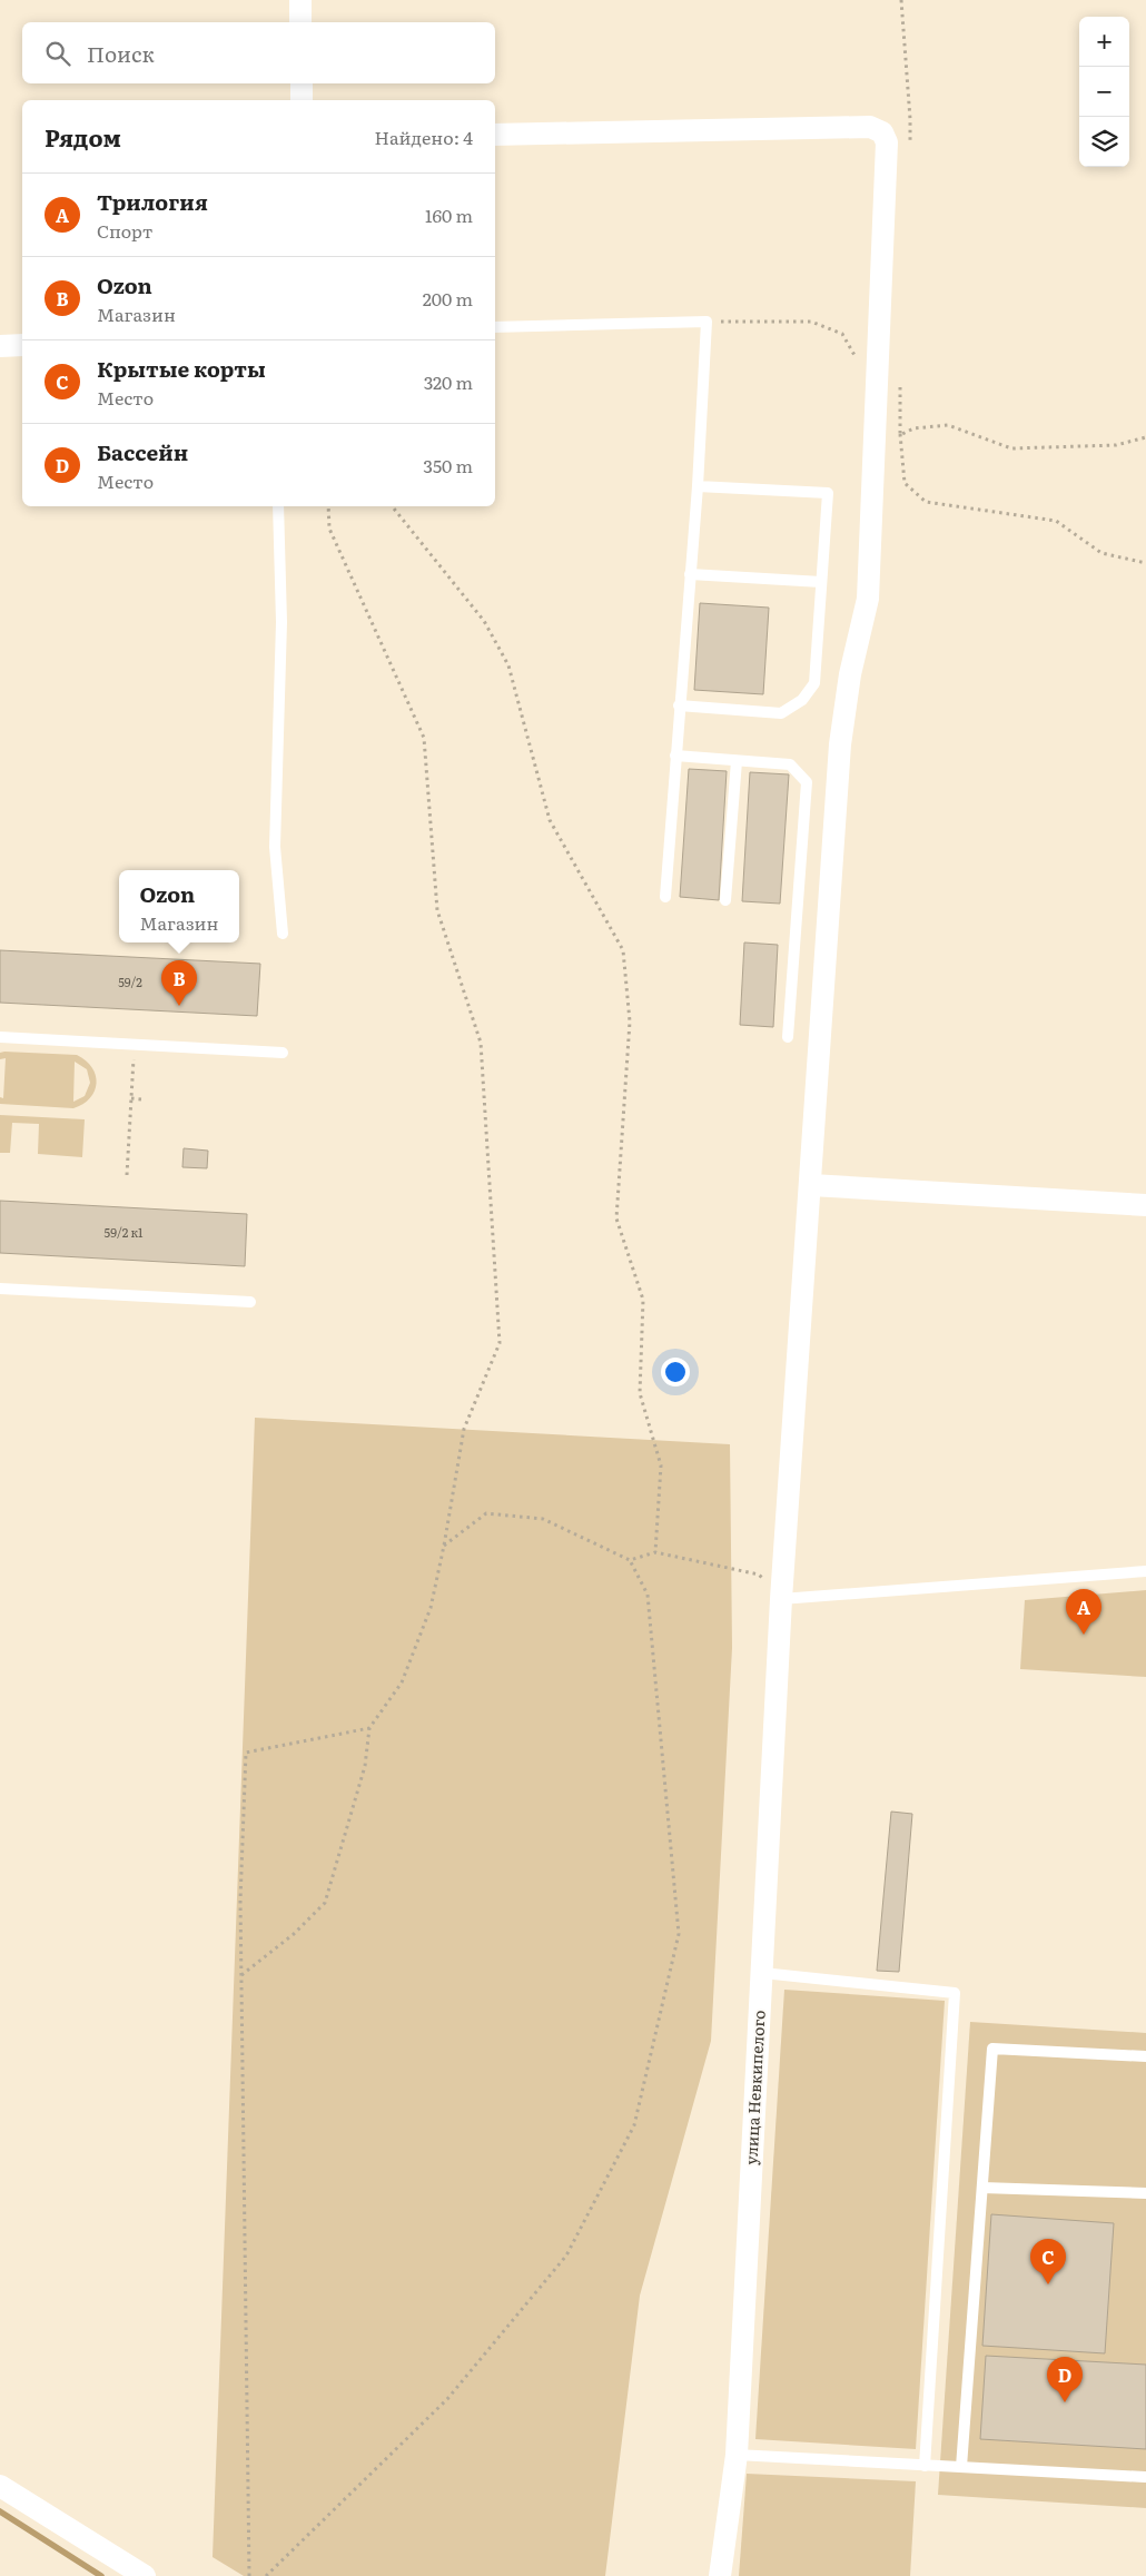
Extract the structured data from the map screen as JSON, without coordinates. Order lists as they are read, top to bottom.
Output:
{
  "streets": {
    "street": ["улица Невкипелого"]
  },
  "house_numbers": ["59/2", "59/2 к1"],
  "page": {
    "map_buttons": ["+", "−"],
    "search": "Поиск",
    "heading": ["Рядом", "Найдено: 4"],
    "list": [
      {
        "mark": "A",
        "name": "Трилогия",
        "note": "Спорт",
        "value": "160 m"
      },
      {
        "mark": "B",
        "name": "Ozon",
        "note": "Магазин",
        "value": "200 m"
      },
      {
        "mark": "C",
        "name": "Крытые корты",
        "note": "Место",
        "value": "320 m"
      },
      {
        "mark": "D",
        "name": "Бассейн",
        "note": "Место",
        "value": "350 m"
      }
    ],
    "popup": ["Ozon", "Магазин"],
    "pins": [
      "B",
      "A",
      "C",
      "D"
    ]
  }
}
